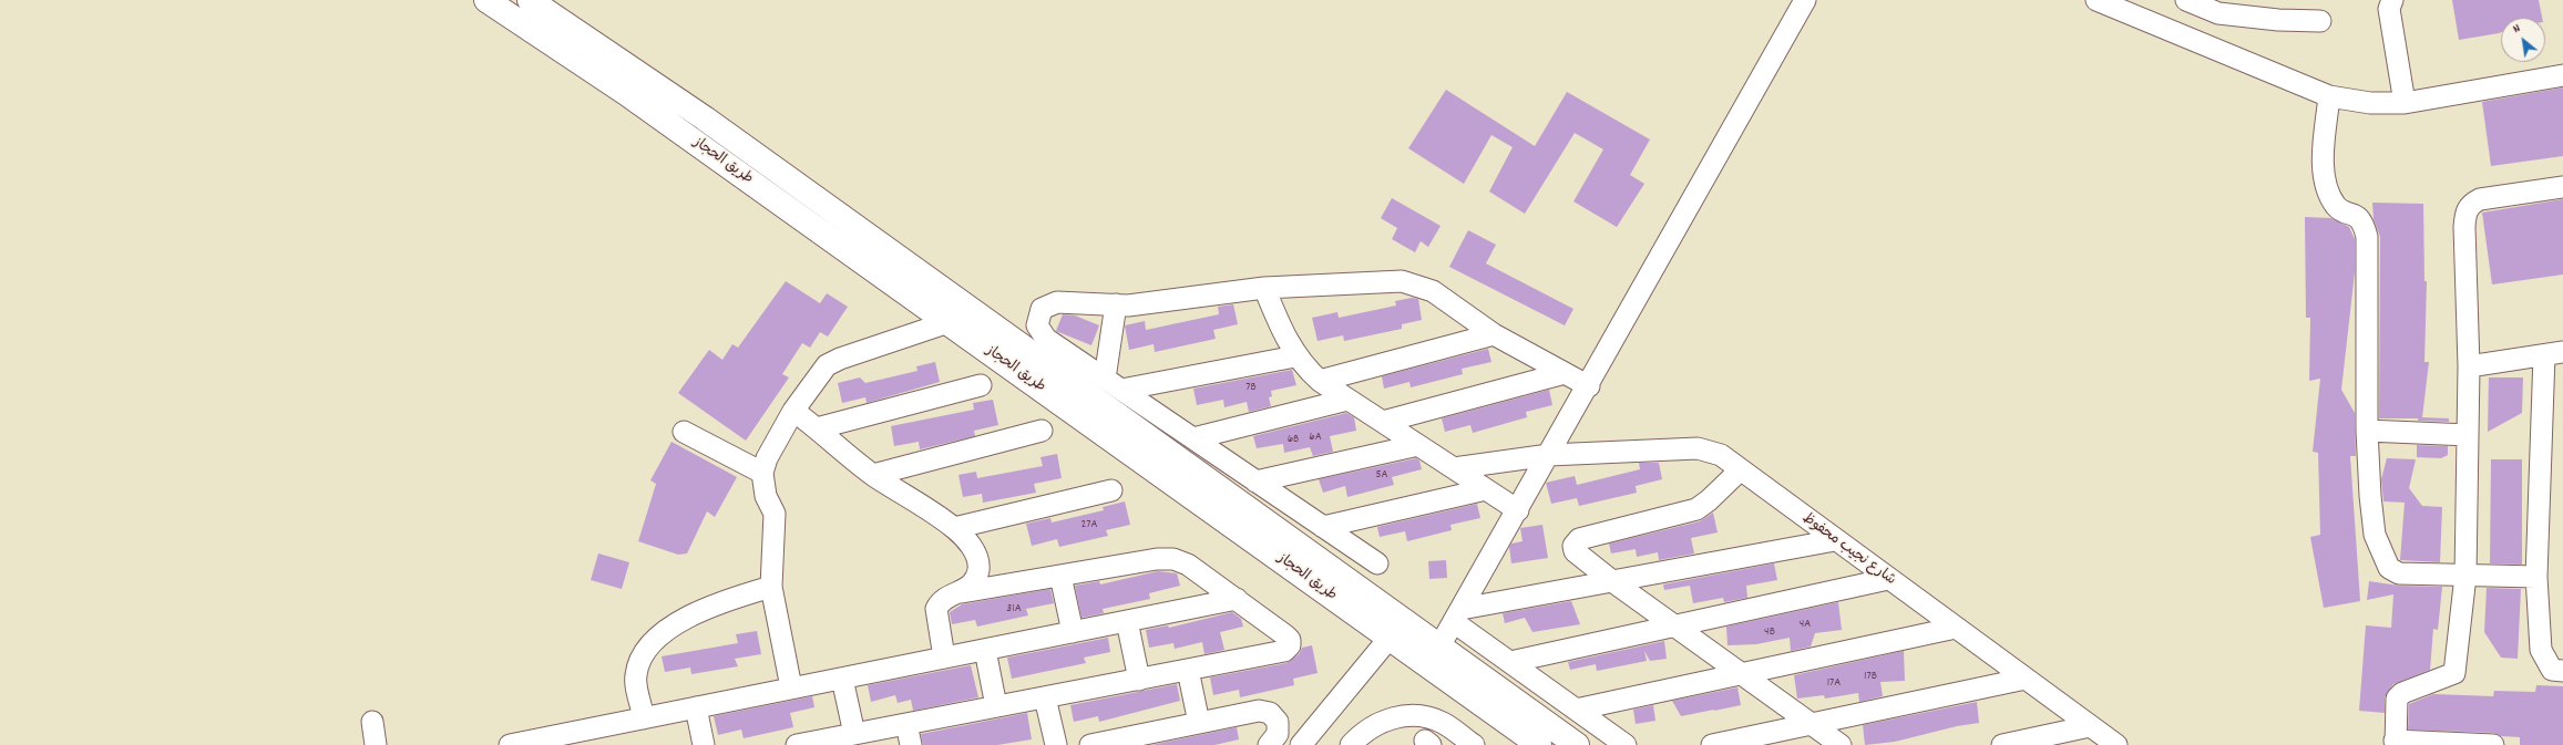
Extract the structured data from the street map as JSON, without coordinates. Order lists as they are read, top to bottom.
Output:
{
  "streets": {
    "main road": ["طريق الحجاز"],
    "street": ["شارع نجيب محفوظ"]
  },
  "house_numbers": [
    "7B",
    "6A",
    "6B",
    "5A",
    "27A",
    "31A",
    "4A",
    "4B",
    "17B",
    "17A"
  ],
  "north": "top left"
}
